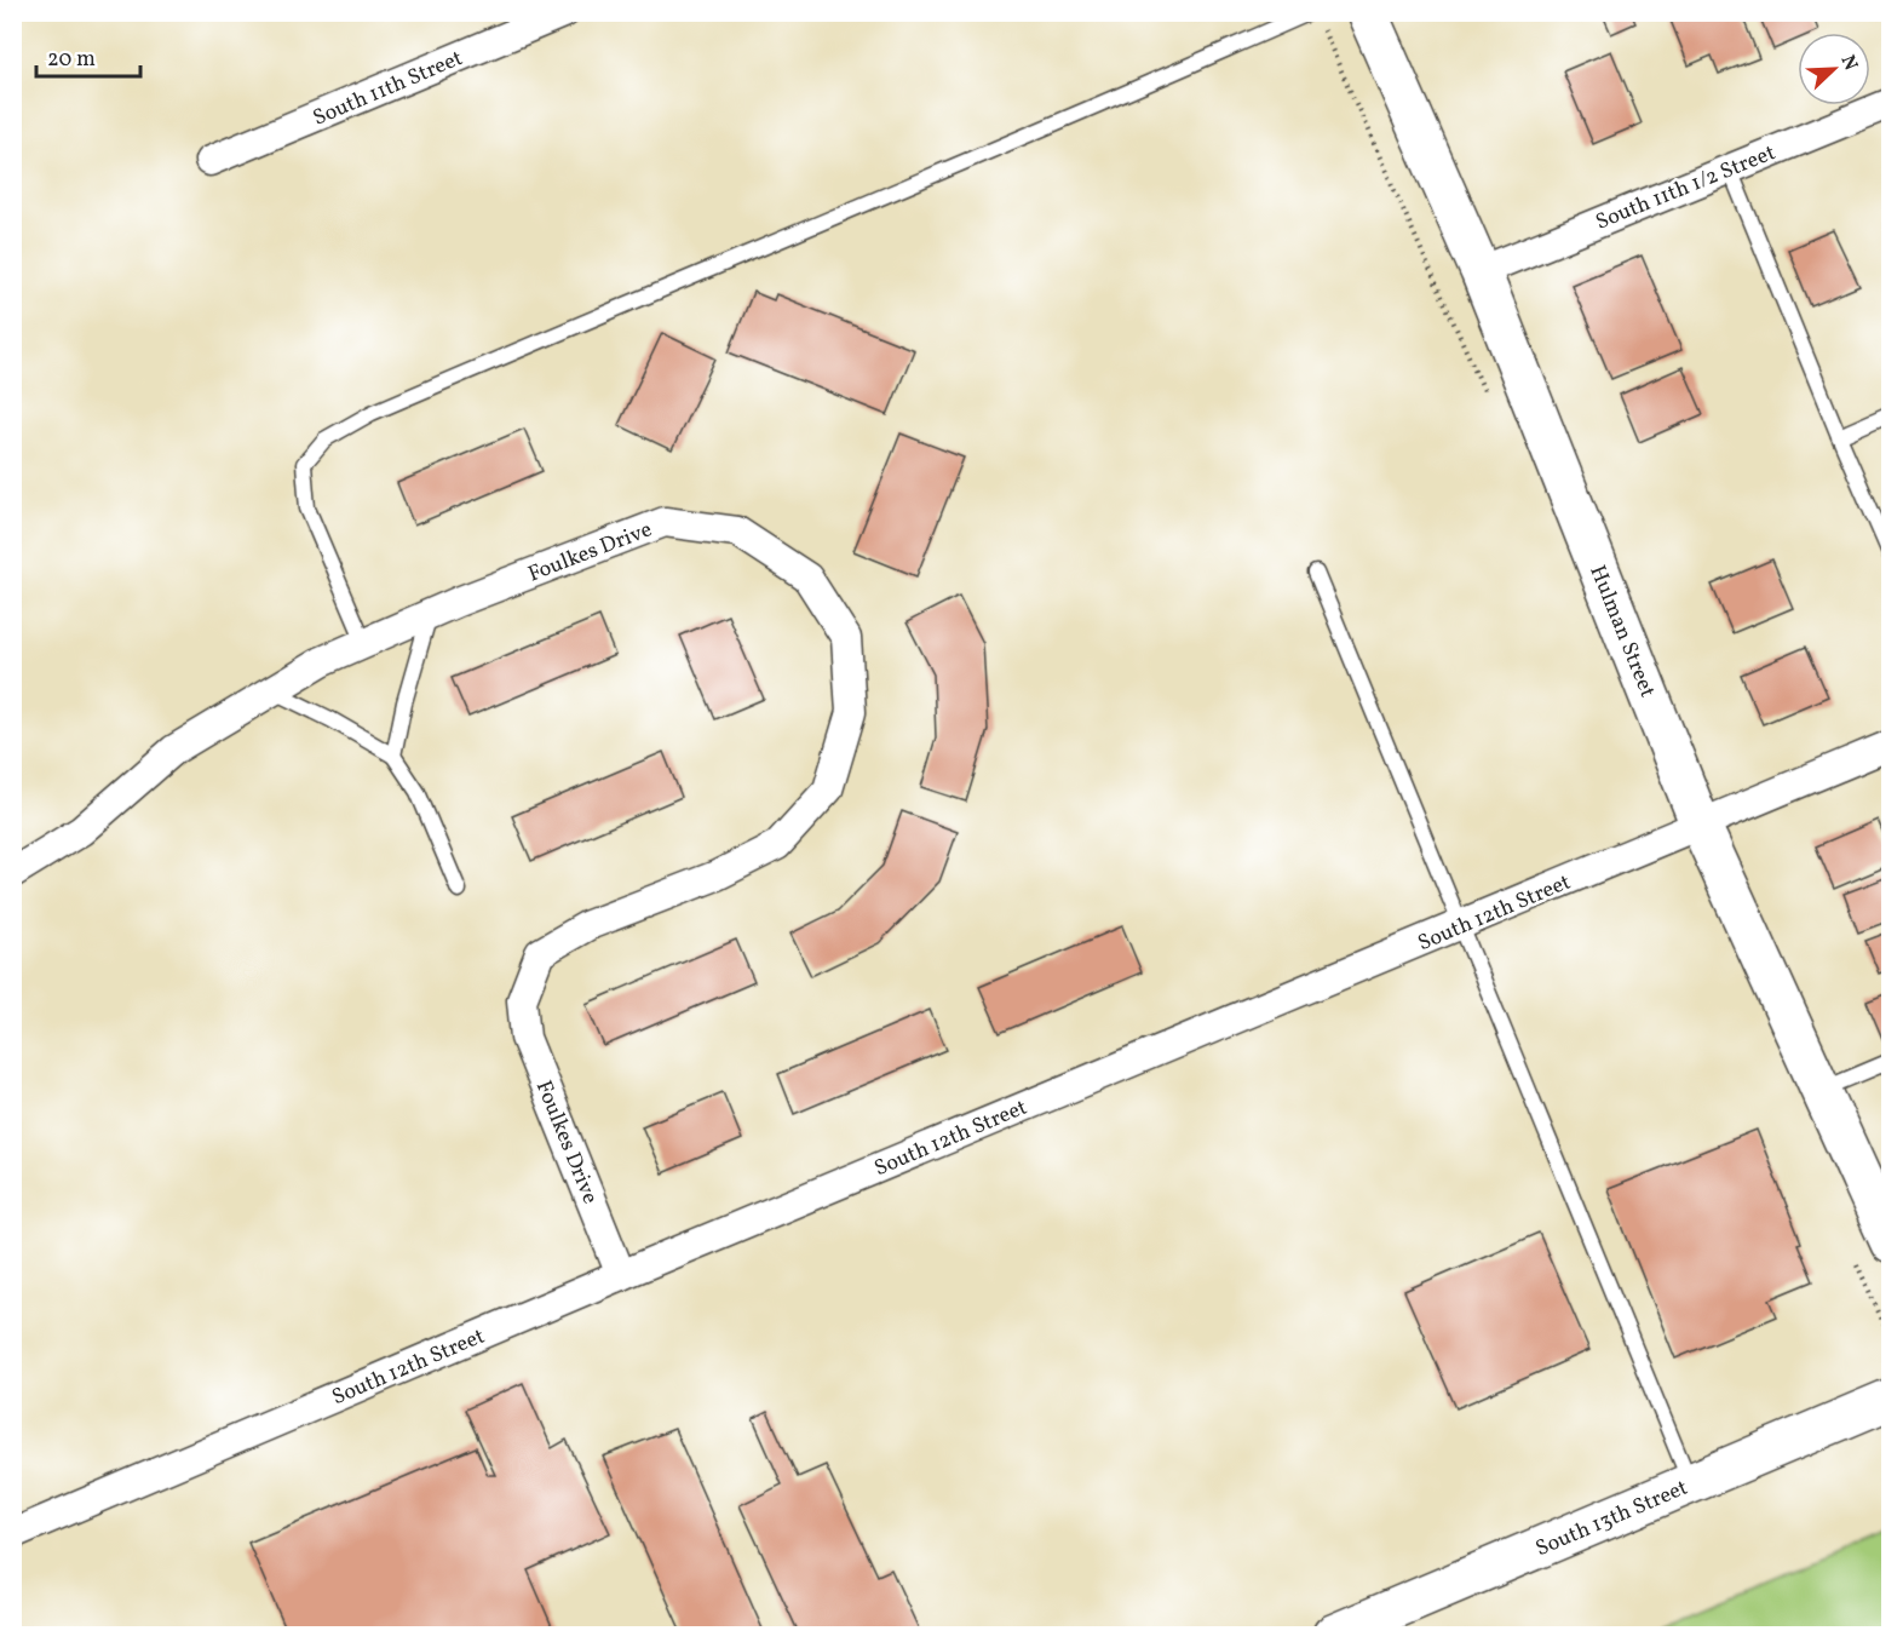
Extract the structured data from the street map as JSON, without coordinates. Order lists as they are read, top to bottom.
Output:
{
  "streets": {
    "street": [
      "South 11th Street",
      "South 11th 1/2 Street",
      "Foulkes Drive",
      "Hulman Street",
      "South 12th Street",
      "South 13th Street"
    ]
  },
  "crossings": [
    ["South 11th 1/2 Street", "Hulman Street"],
    ["Foulkes Drive", "South 12th Street"],
    ["Hulman Street", "South 12th Street"]
  ],
  "scale_bar": "20 m",
  "north": "top right"
}
